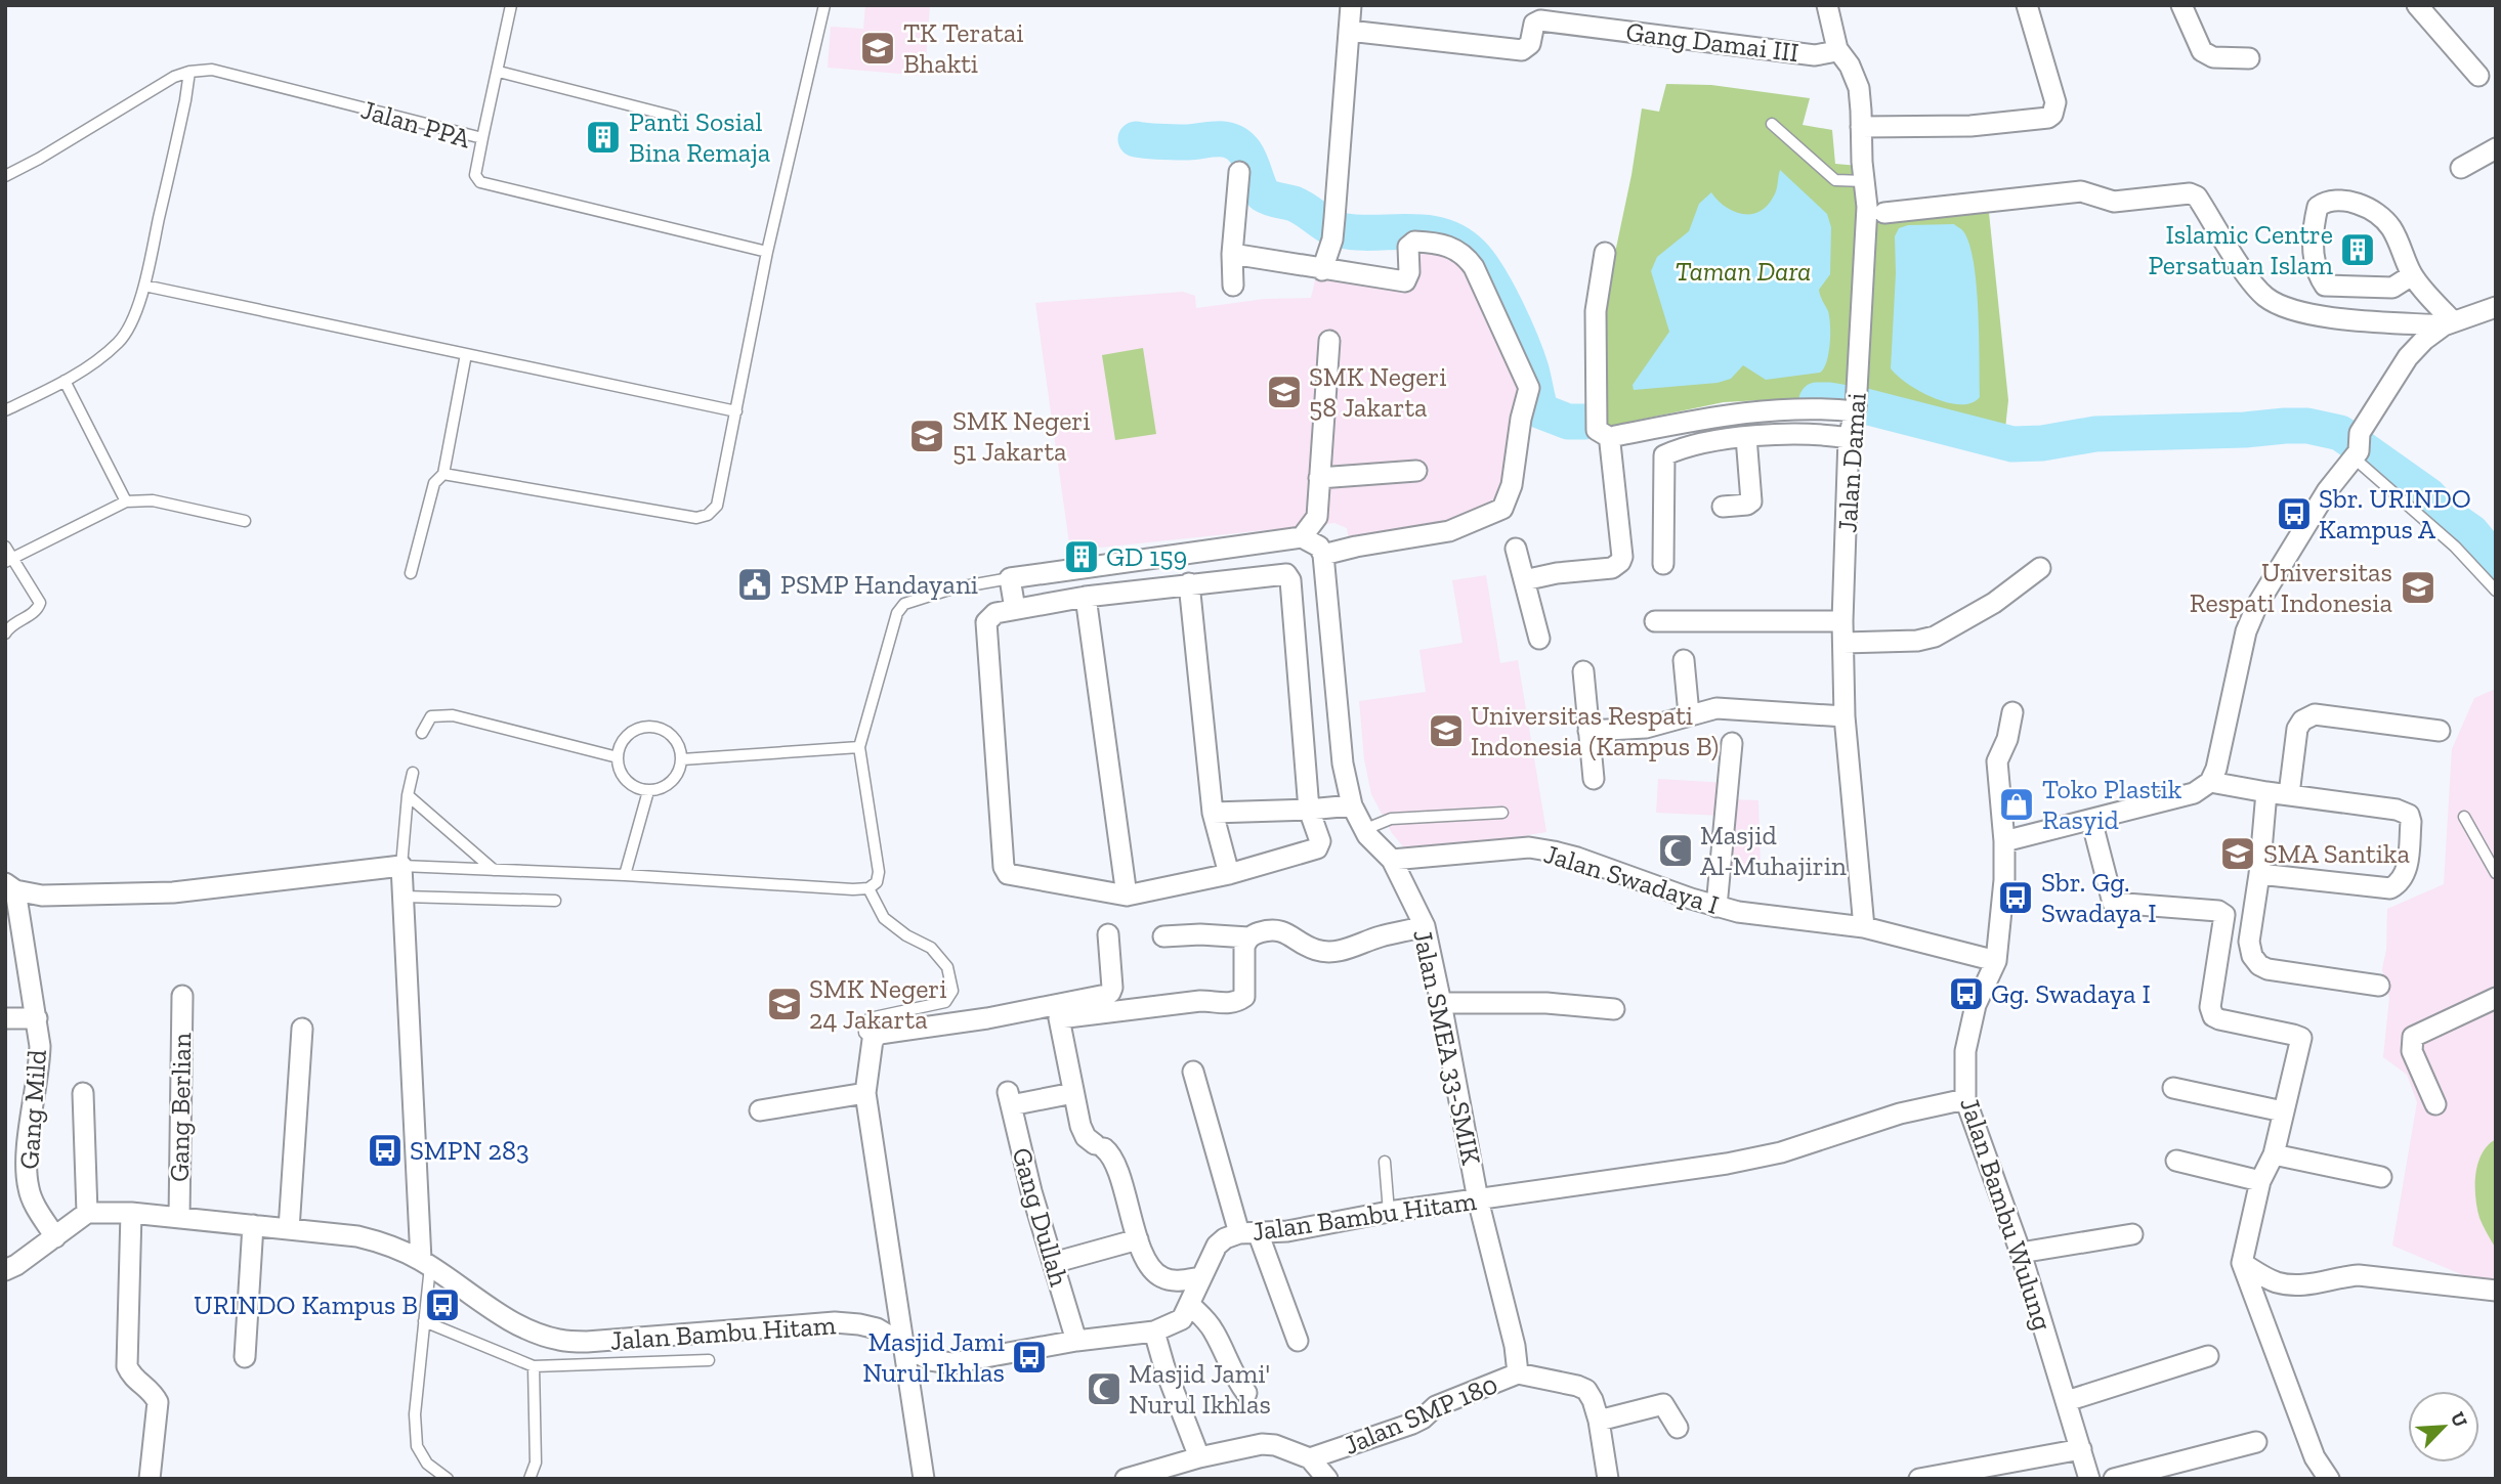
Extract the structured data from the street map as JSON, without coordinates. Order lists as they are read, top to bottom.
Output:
{
  "streets": {
    "street": [
      "Gang Damai III",
      "Jalan Damai",
      "Jalan Swadaya I",
      "Jalan SMEA 33-SMIK",
      "Gang Berlian",
      "Gang Mild",
      "Jalan Bambu Wulung",
      "Jalan Bambu Hitam",
      "Gang Dullah",
      "Jalan SMP 180"
    ],
    "lane": ["Jalan PPA"]
  },
  "crossings": [
    ["Gang Damai III", "Jalan Damai"],
    ["Jalan Damai", "Jalan Swadaya I"],
    ["Jalan Swadaya I", "Jalan SMEA 33-SMIK"],
    ["Jalan Swadaya I", "Jalan Bambu Wulung"],
    ["Jalan SMEA 33-SMIK", "Jalan Bambu Hitam"],
    ["Jalan SMEA 33-SMIK", "Jalan SMP 180"],
    ["Gang Berlian", "Jalan Bambu Hitam"],
    ["Jalan Bambu Wulung", "Jalan Bambu Hitam"],
    ["Jalan Bambu Hitam", "Gang Dullah"],
    ["Jalan Bambu Hitam", "Jalan SMP 180"]
  ],
  "parks": ["Taman Dara"],
  "places": {
    "school or university": [
      "TK Teratai Bhakti",
      "SMK Negeri 58 Jakarta",
      "SMK Negeri 51 Jakarta",
      "Universitas Respati Indonesia",
      "Universitas Respati Indonesia (Kampus B)",
      "SMA Santika",
      "SMK Negeri 24 Jakarta"
    ],
    "building": ["Panti Sosial Bina Remaja", "Islamic Centre Persatuan Islam", "GD 159"],
    "bus stop": [
      "Sbr. URINDO Kampus A",
      "Sbr. Gg. Swadaya I",
      "Gg. Swadaya I",
      "SMPN 283",
      "URINDO Kampus B",
      "Masjid Jami Nurul Ikhlas"
    ],
    "public building": ["PSMP Handayani"],
    "shop": ["Toko Plastik Rasyid"],
    "mosque": ["Masjid Al-Muhajirin", "Masjid Jami' Nurul Ikhlas"]
  },
  "north": "top right"
}
